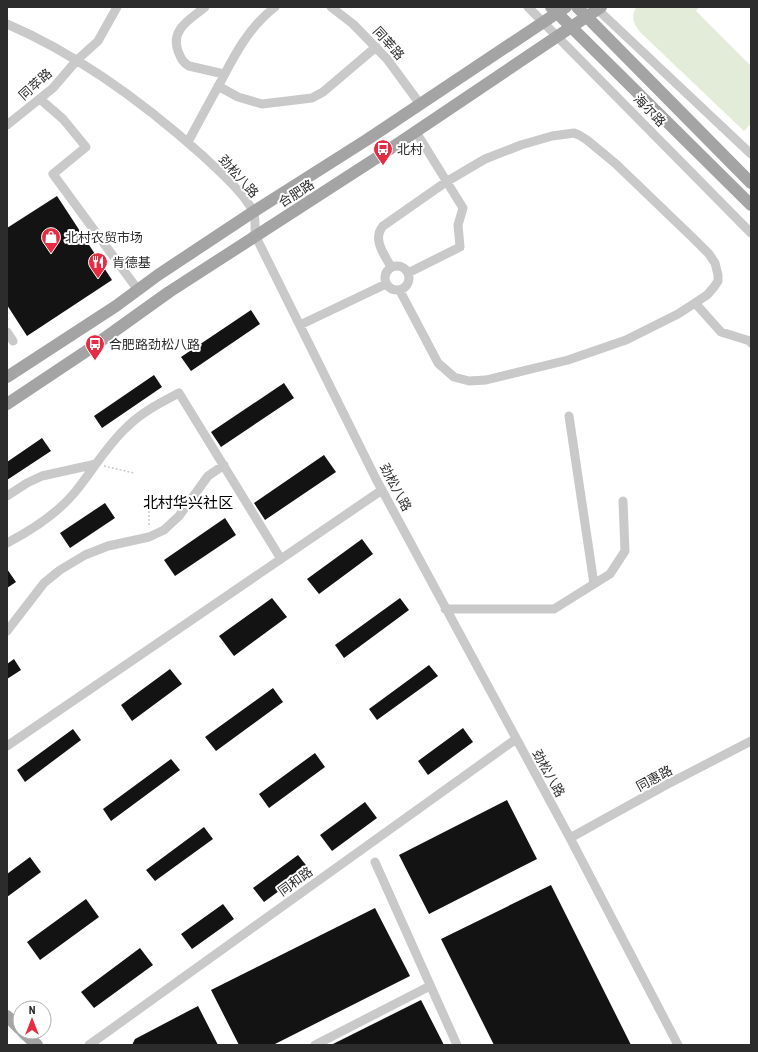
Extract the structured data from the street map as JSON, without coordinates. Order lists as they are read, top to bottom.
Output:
{
  "streets": {
    "main road": ["海尔路", "合肥路"],
    "street": [
      "同莘路",
      "同萃路",
      "劲松八路",
      "同惠路",
      "同和路"
    ]
  },
  "crossings": [
    ["同莘路", "合肥路"],
    ["同萃路", "劲松八路"],
    ["海尔路", "合肥路"],
    ["劲松八路", "合肥路"],
    ["劲松八路", "同惠路"],
    ["劲松八路", "同和路"]
  ],
  "districts": ["北村华兴社区"],
  "places": {
    "bus stop": ["北村", "合肥路劲松八路"],
    "shop": ["北村农贸市场"],
    "restaurant": ["肯德基"]
  },
  "north": "top"
}
